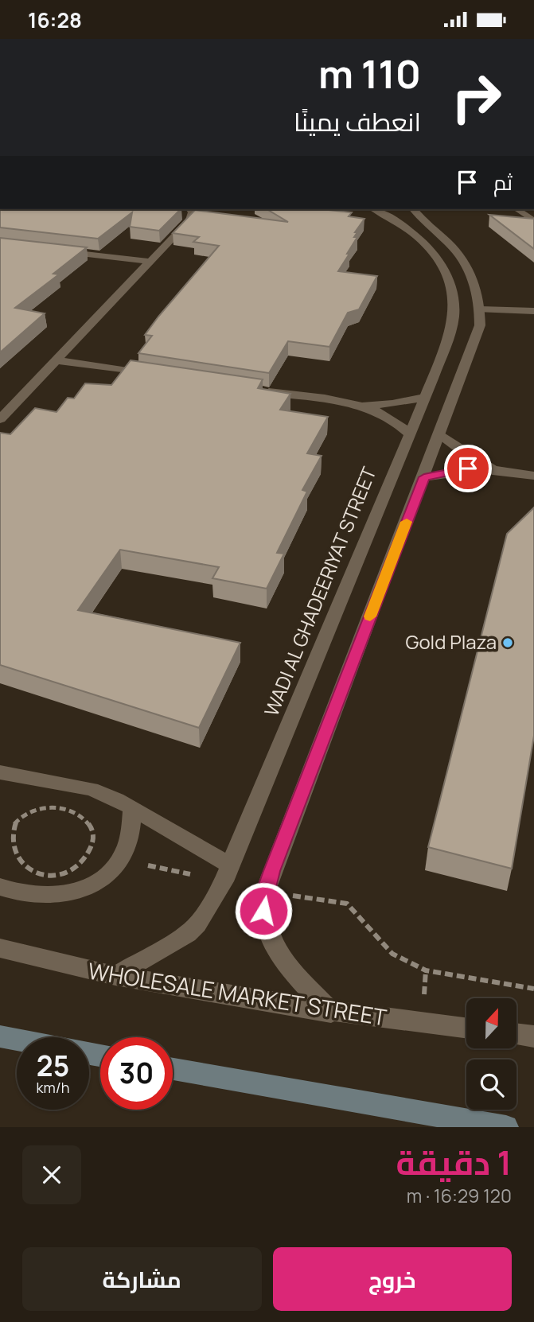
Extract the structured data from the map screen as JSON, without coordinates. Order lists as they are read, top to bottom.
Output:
{
  "streets": {
    "street": ["WADI AL GHADEERIYAT STREET", "WHOLESALE MARKET STREET"]
  },
  "crossings": [
    ["WADI AL GHADEERIYAT STREET", "WHOLESALE MARKET STREET"]
  ],
  "places": ["Gold Plaza"],
  "north": "top",
  "page": {
    "status": "16:28",
    "turn": ["110 m", "انعطف يمينًا"],
    "then": "ثم",
    "speed": "25 km/h",
    "limit": "30",
    "heading": ["1 دقيقة", "120 m · 16:29"],
    "buttons": ["خروج", "مشاركة"]
  }
}
